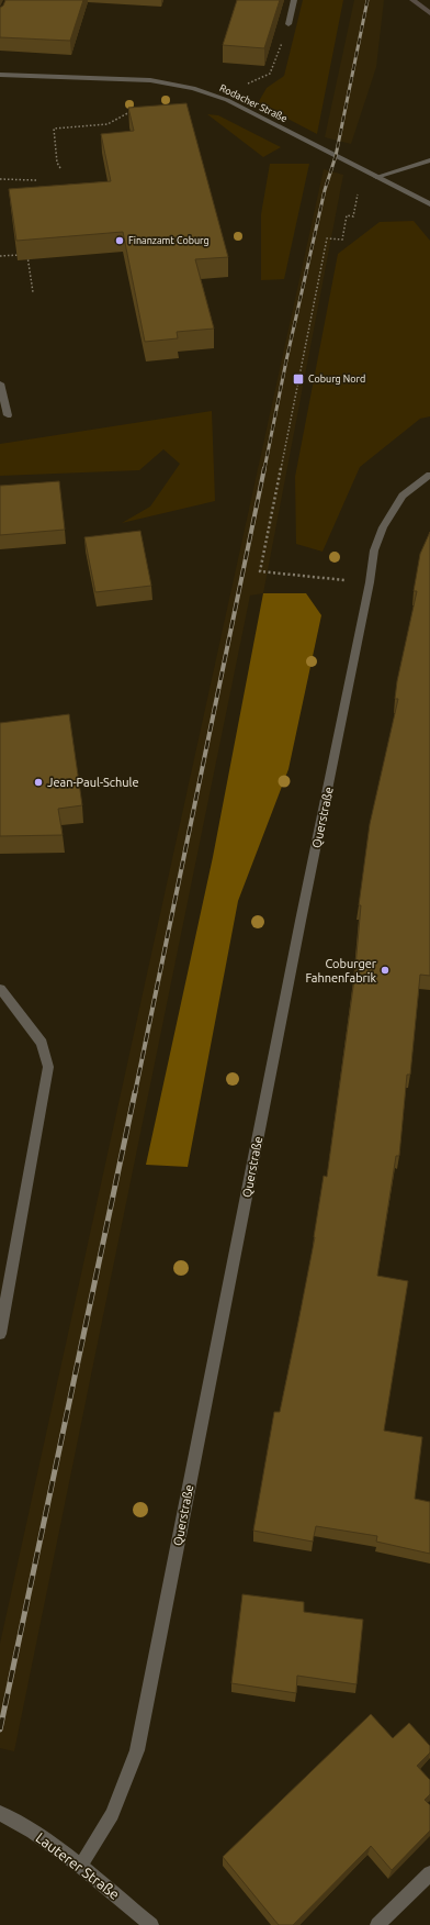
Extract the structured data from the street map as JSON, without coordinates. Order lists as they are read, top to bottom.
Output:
{
  "streets": {
    "street": ["Rodacher Straße", "Querstraße", "Lauterer Straße"]
  },
  "crossings": [
    ["Querstraße", "Lauterer Straße"]
  ],
  "places": {
    "other": ["Finanzamt Coburg", "Jean-Paul-Schule", "Coburger Fahnenfabrik"],
    "transit": ["Coburg Nord"]
  }
}
